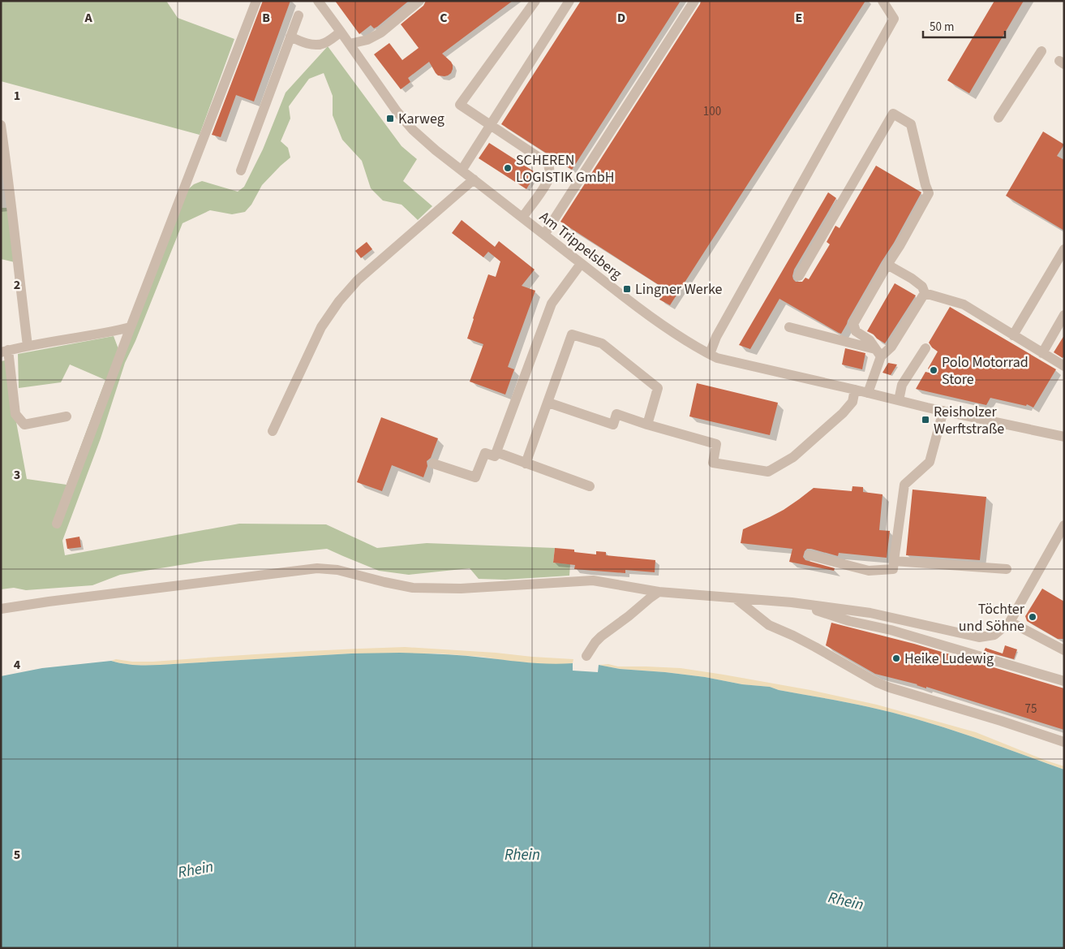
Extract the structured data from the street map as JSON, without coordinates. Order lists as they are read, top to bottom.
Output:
{
  "streets": {
    "street": ["Am Trippelsberg"]
  },
  "water": ["Rhein"],
  "places": {
    "transit": ["Karweg", "Lingner Werke", "Reisholzer Werftstraße"],
    "other": [
      "SCHEREN LOGISTIK GmbH",
      "Polo Motorrad Store",
      "Töchter und Söhne",
      "Heike Ludewig"
    ]
  },
  "house_numbers": ["100", "75"],
  "scale_bar": "50 m",
  "grid": {
    "columns": [
      "A",
      "B",
      "C",
      "D",
      "E"
    ],
    "rows": [
      "1",
      "2",
      "3",
      "4",
      "5"
    ]
  }
}
